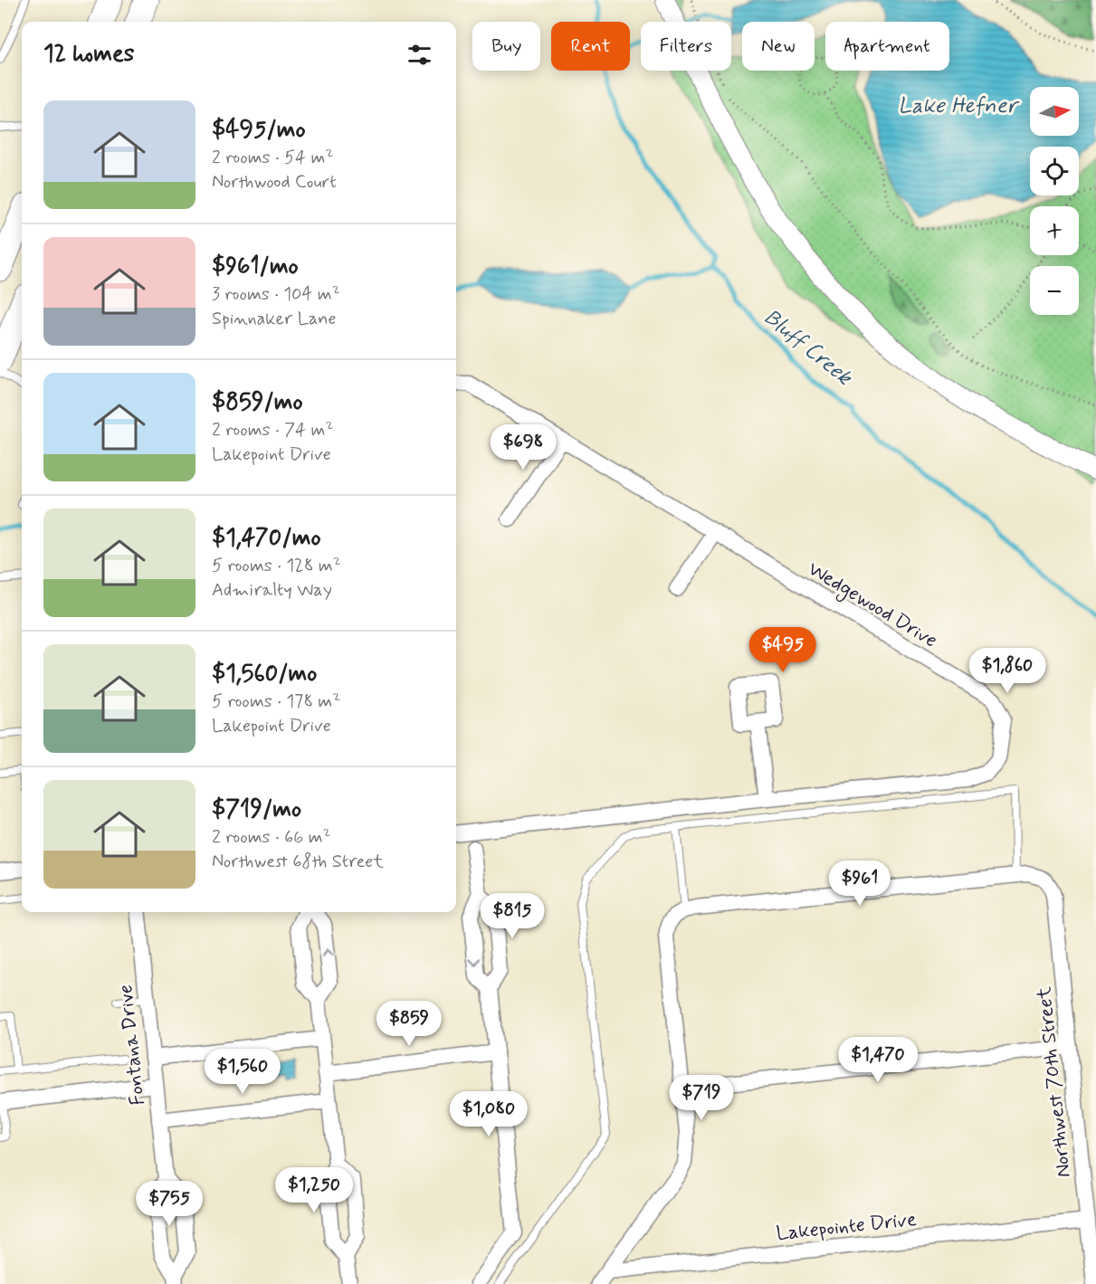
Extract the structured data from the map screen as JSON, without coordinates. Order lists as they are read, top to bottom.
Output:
{
  "streets": {
    "street": [
      "Wedgewood Drive",
      "Fontana Drive",
      "Northwest 70th Street",
      "Lakepointe Drive"
    ]
  },
  "crossings": [
    ["Northwest 70th Street", "Lakepointe Drive"]
  ],
  "water": ["Lake Hefner", "Bluff Creek"],
  "north": "right",
  "page": {
    "chip": [
      "Buy",
      "Rent",
      "Filters",
      "New",
      "Apartment"
    ],
    "heading": "12 homes",
    "map_buttons": ["+", "−"],
    "list": [
      {
        "name": "$495/mo",
        "note": "2 rooms · 54 m² · Northwood Court"
      },
      {
        "name": "$961/mo",
        "note": "3 rooms · 104 m² · Spinnaker Lane"
      },
      {
        "name": "$859/mo",
        "note": "2 rooms · 74 m² · Lakepoint Drive"
      },
      {
        "name": "$1,470/mo",
        "note": "5 rooms · 128 m² · Admiralty Way"
      },
      {
        "name": "$1,560/mo",
        "note": "5 rooms · 178 m² · Lakepoint Drive"
      },
      {
        "name": "$719/mo",
        "note": "2 rooms · 66 m² · Northwest 68th Street"
      }
    ],
    "price": [
      "$698",
      "$495",
      "$1,860",
      "$961",
      "$815",
      "$859",
      "$1,470",
      "$1,560",
      "$719",
      "$1,080",
      "$1,250",
      "$755"
    ]
  }
}
